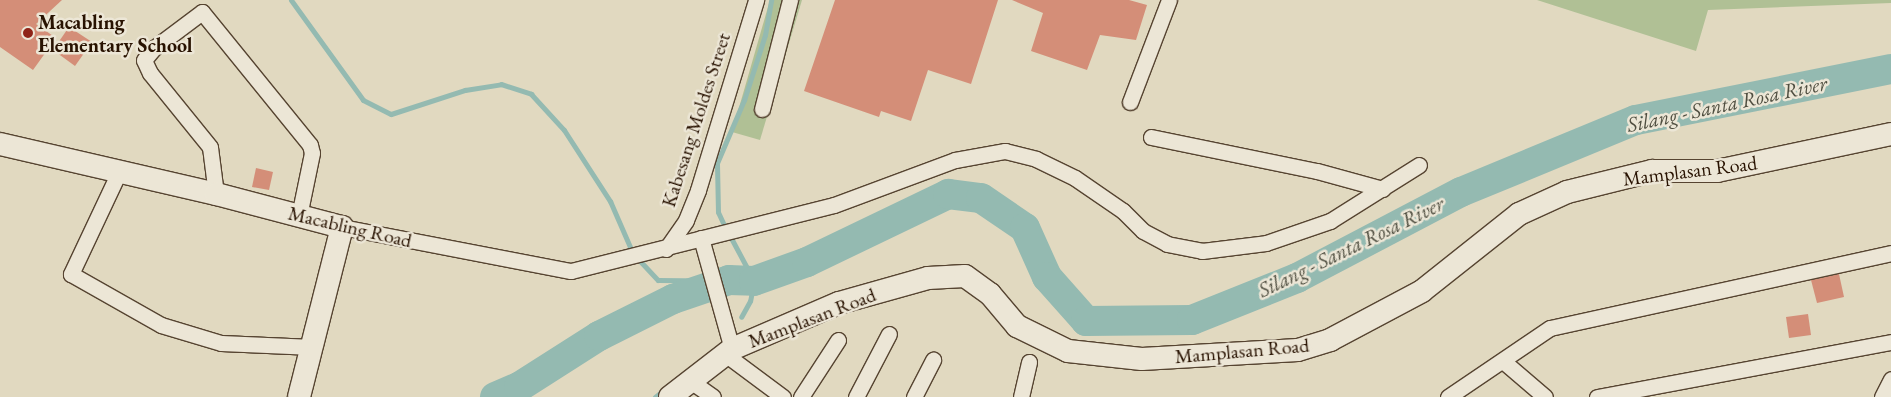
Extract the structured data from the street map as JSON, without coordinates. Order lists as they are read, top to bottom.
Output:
{
  "streets": {
    "street": ["Kabesang Moldes Street", "Mamplasan Road", "Macabling Road"]
  },
  "crossings": [
    ["Kabesang Moldes Street", "Macabling Road"]
  ],
  "water": ["Silang - Santa Rosa River"],
  "places": ["Macabling Elementary School"]
}
